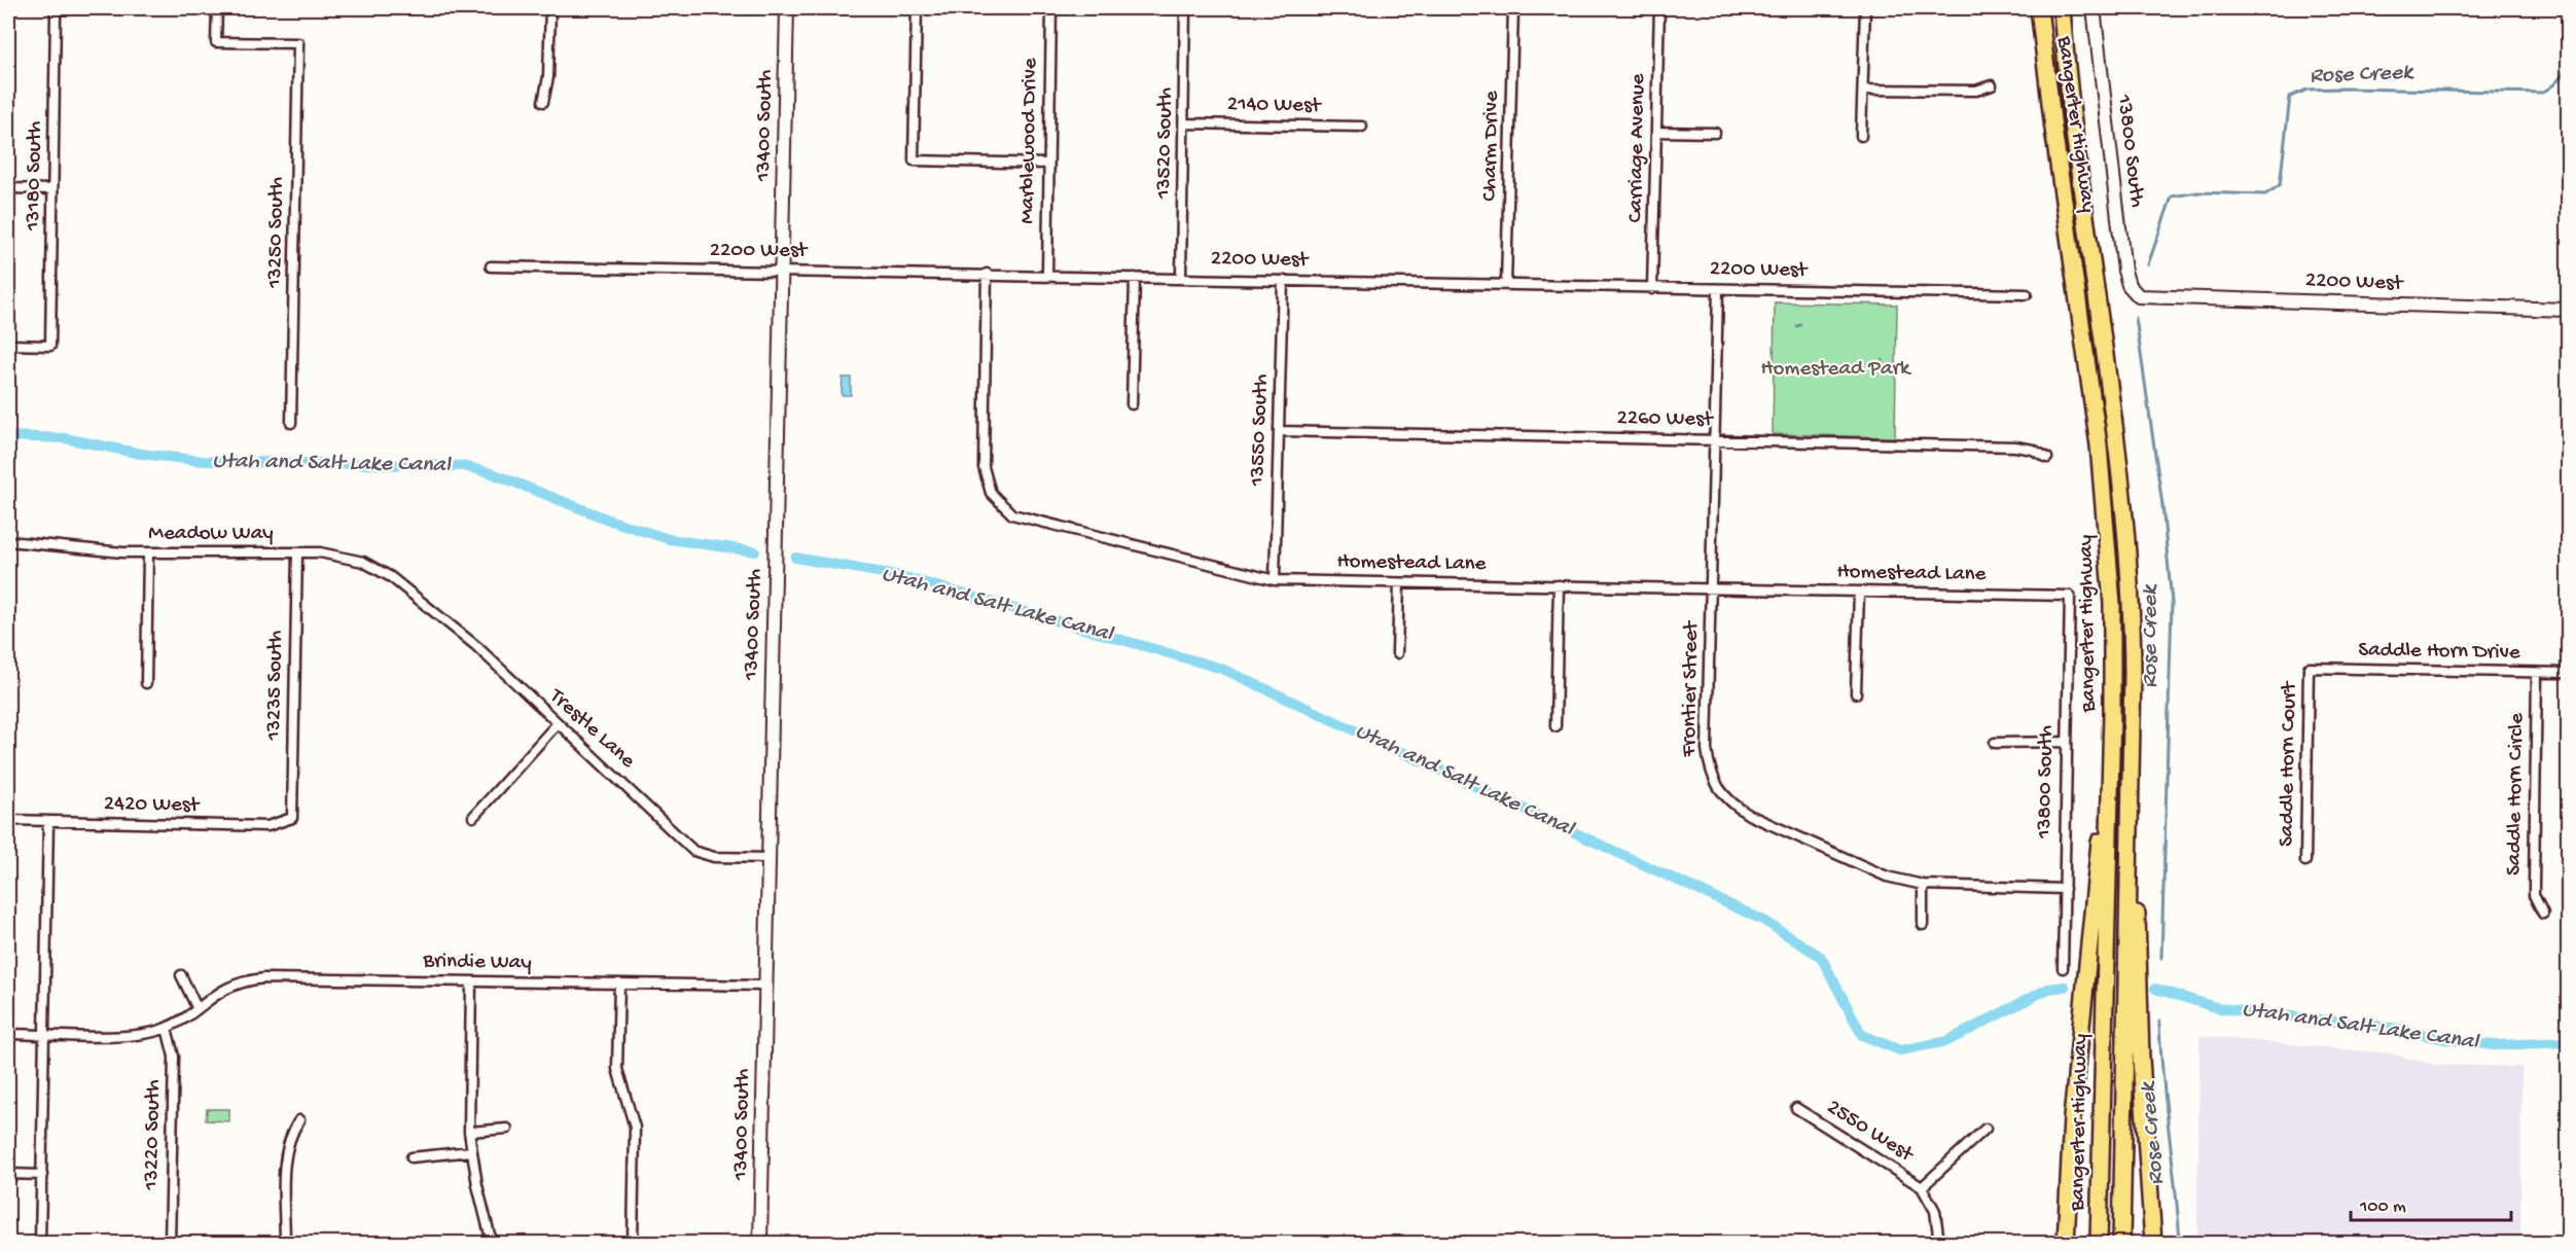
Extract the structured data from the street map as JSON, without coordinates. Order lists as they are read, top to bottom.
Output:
{
  "streets": {
    "highway": ["Bangerter Highway"],
    "street": [
      "2140 West",
      "13400 South",
      "Marblewood Drive",
      "13520 South",
      "Charm Drive",
      "Carriage Avenue",
      "13800 South",
      "13180 South",
      "13250 South",
      "2200 West",
      "2260 West",
      "13550 South",
      "Meadow Way",
      "Homestead Lane",
      "Saddle Horn Drive",
      "13235 South",
      "Frontier Street",
      "Trestle Lane",
      "Saddle Horn Court",
      "Saddle Horn Circle",
      "2420 West",
      "Brindie Way",
      "2550 West",
      "13220 South"
    ]
  },
  "crossings": [
    ["2140 West", "13520 South"],
    ["13400 South", "2200 West"],
    ["13400 South", "Trestle Lane"],
    ["13400 South", "Brindie Way"],
    ["Marblewood Drive", "2200 West"],
    ["13520 South", "2200 West"],
    ["Charm Drive", "2200 West"],
    ["Carriage Avenue", "2200 West"],
    ["13800 South", "2200 West"],
    ["13800 South", "Homestead Lane"],
    ["13800 South", "Frontier Street"],
    ["2200 West", "13550 South"],
    ["2200 West", "Homestead Lane"],
    ["2200 West", "Frontier Street"],
    ["2260 West", "13550 South"],
    ["2260 West", "Frontier Street"],
    ["13550 South", "Homestead Lane"],
    ["Meadow Way", "13235 South"],
    ["Meadow Way", "Trestle Lane"],
    ["Homestead Lane", "Frontier Street"],
    ["Saddle Horn Drive", "Saddle Horn Court"],
    ["Saddle Horn Drive", "Saddle Horn Circle"],
    ["13235 South", "2420 West"],
    ["Brindie Way", "13220 South"]
  ],
  "water": ["Rose Creek", "Utah and Salt Lake Canal"],
  "parks": ["Homestead Park"],
  "scale_bar": "100 m"
}
